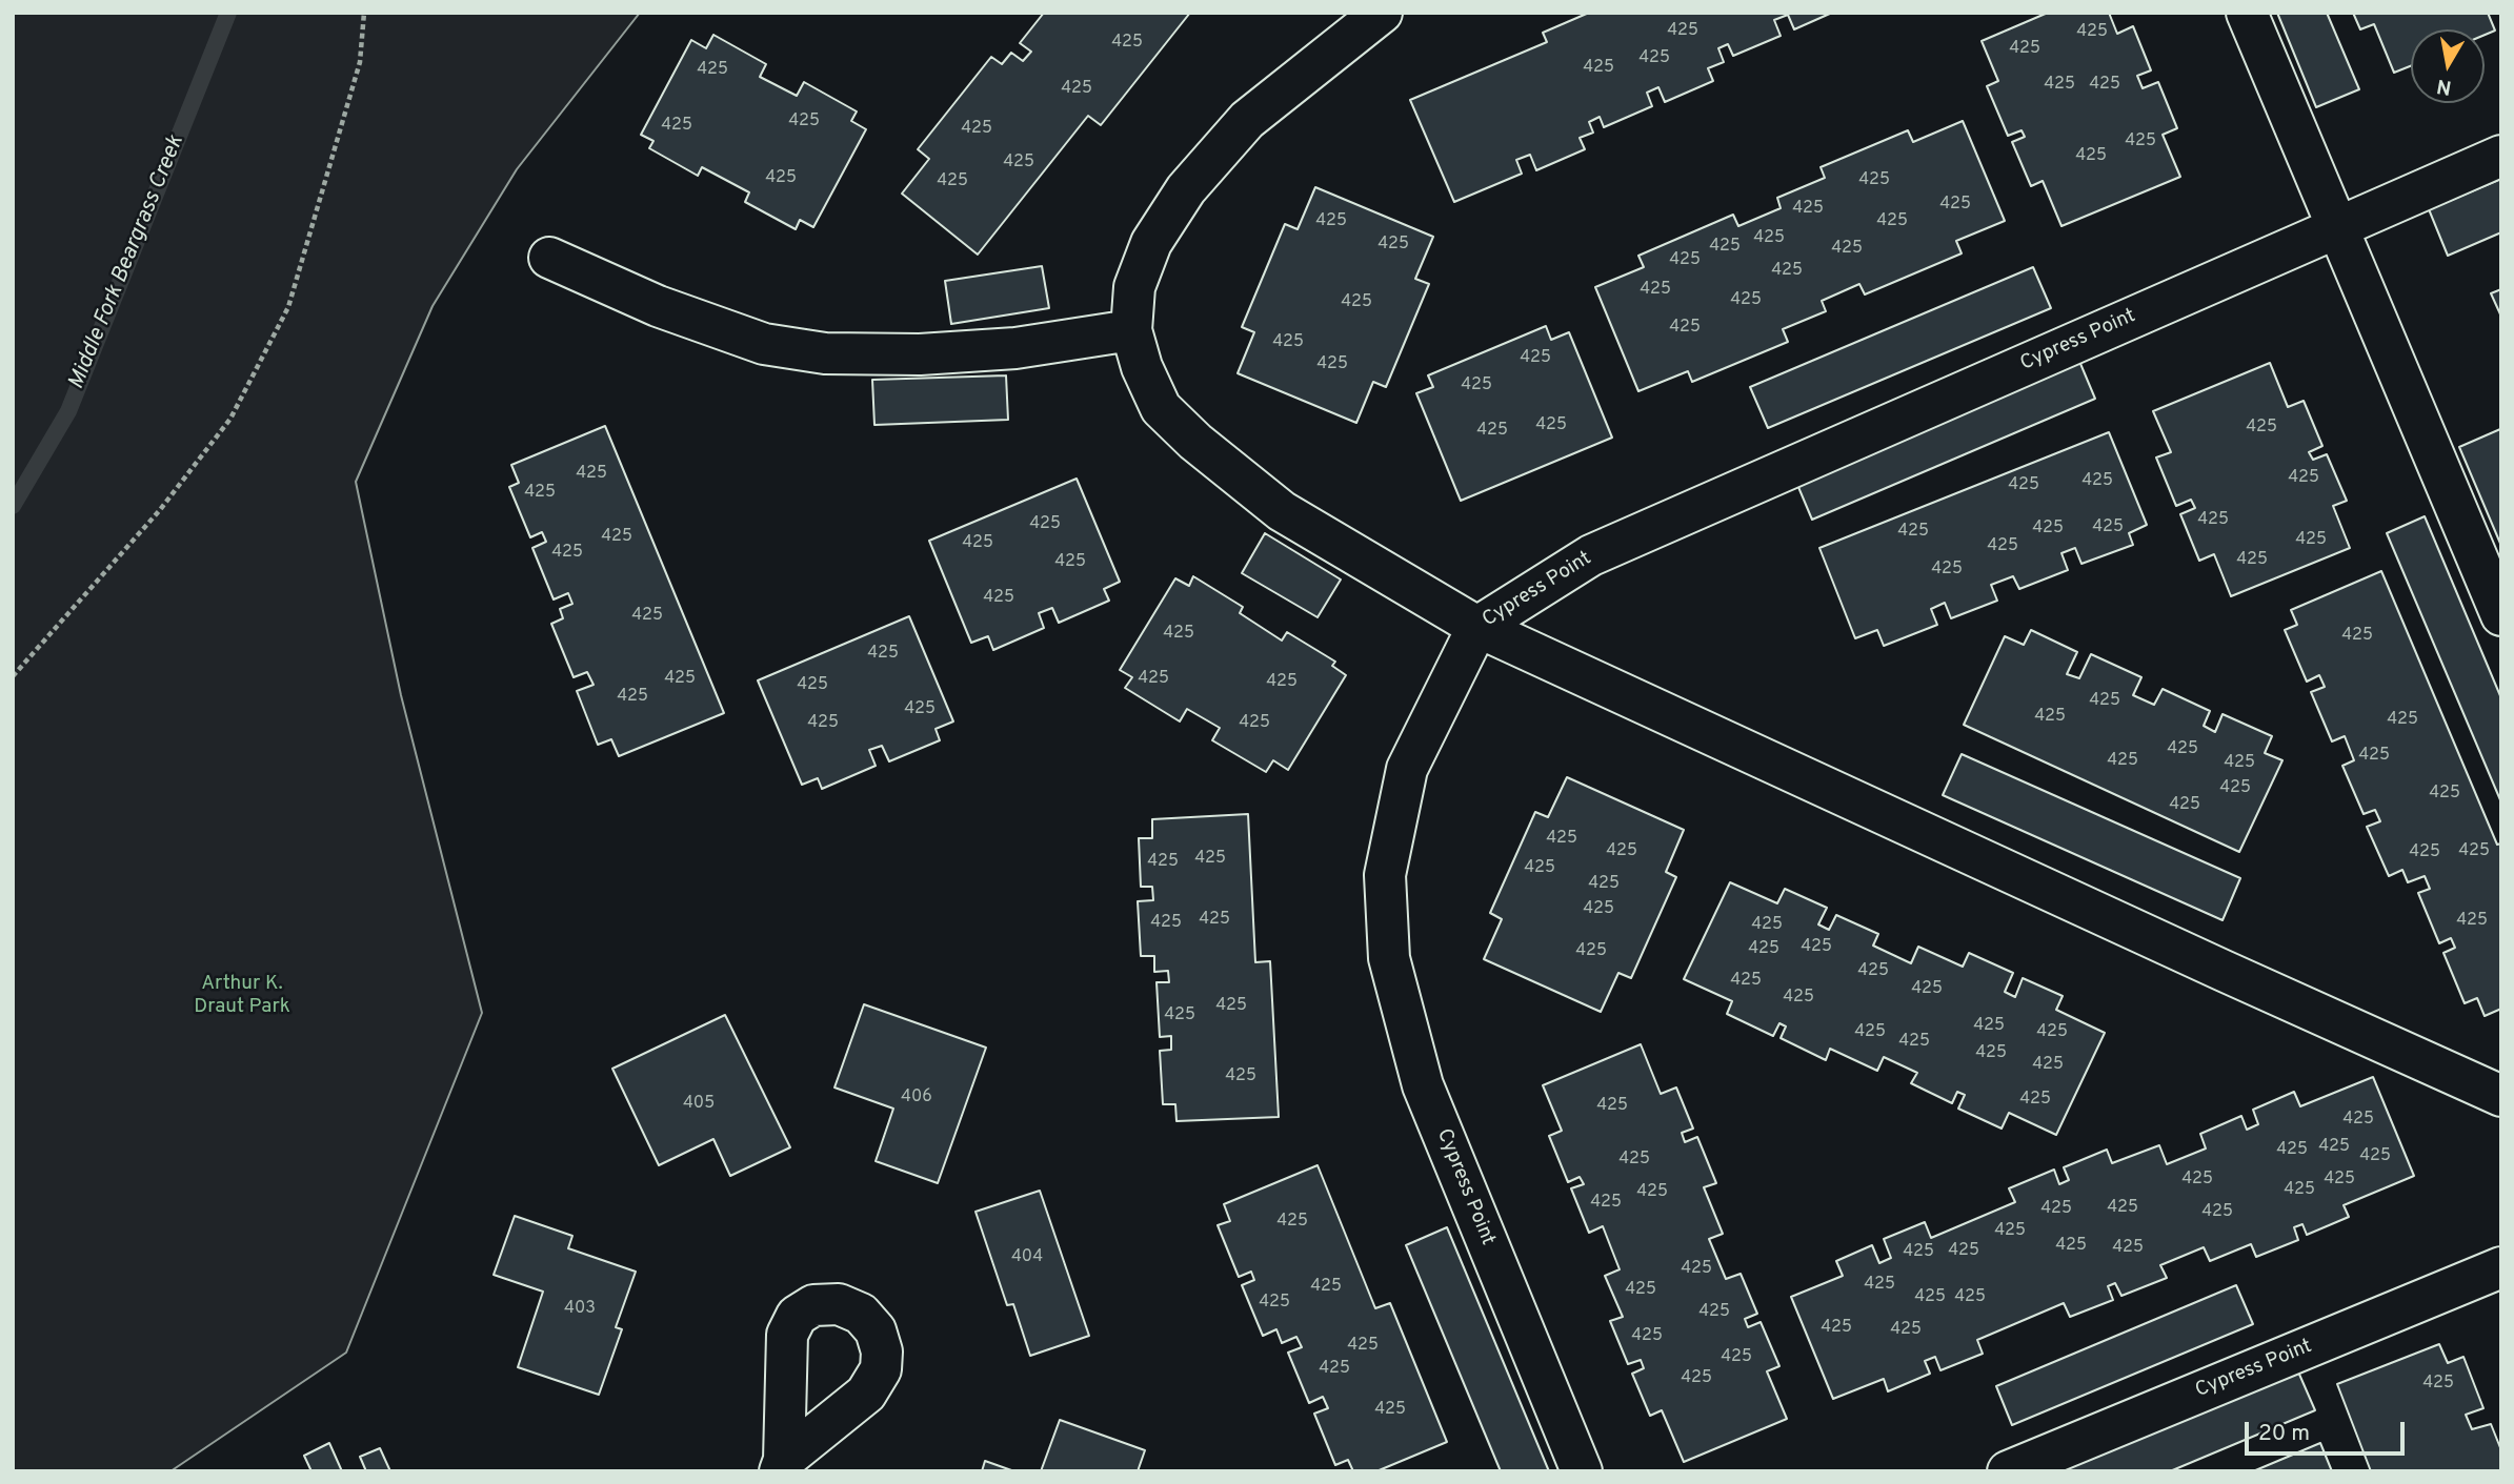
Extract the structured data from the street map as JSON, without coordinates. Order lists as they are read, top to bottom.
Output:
{
  "streets": {
    "street": ["Cypress Point"]
  },
  "water": ["Middle Fork Beargrass Creek"],
  "parks": ["Arthur K. Draut Park"],
  "house_numbers": [
    "425",
    "425",
    "425",
    "425",
    "425",
    "425",
    "425",
    "425",
    "425",
    "425",
    "425",
    "425",
    "425",
    "425",
    "425",
    "425",
    "425",
    "425",
    "425",
    "425",
    "425",
    "425",
    "425",
    "425",
    "425",
    "425",
    "425",
    "425",
    "425",
    "425",
    "425",
    "425",
    "425",
    "425",
    "425",
    "425",
    "425",
    "425",
    "425",
    "425",
    "425",
    "425",
    "425",
    "425",
    "425",
    "425",
    "425",
    "425",
    "425",
    "425",
    "425",
    "425",
    "425",
    "425",
    "425",
    "425",
    "425",
    "425",
    "425",
    "425",
    "425",
    "425",
    "425",
    "425",
    "425",
    "425",
    "425",
    "425",
    "425",
    "425",
    "425",
    "425",
    "425",
    "425",
    "425",
    "425",
    "425",
    "425",
    "425",
    "425",
    "425",
    "425",
    "425",
    "425",
    "425",
    "425",
    "425",
    "425",
    "425",
    "425",
    "425",
    "425",
    "425",
    "425",
    "425",
    "425",
    "425",
    "425",
    "425",
    "425",
    "425",
    "425",
    "425",
    "425",
    "425",
    "425",
    "425",
    "425",
    "425",
    "425",
    "406",
    "425",
    "405",
    "425",
    "425",
    "425",
    "425",
    "425",
    "425",
    "425",
    "425",
    "425",
    "425",
    "425",
    "425",
    "425",
    "425",
    "425",
    "425",
    "425",
    "425",
    "425",
    "425",
    "404",
    "425",
    "425",
    "425",
    "425",
    "425",
    "425",
    "425",
    "403",
    "425",
    "425",
    "425",
    "425",
    "425",
    "425",
    "425",
    "425",
    "425",
    "425"
  ],
  "scale_bar": "20 m",
  "north": "bottom"
}
